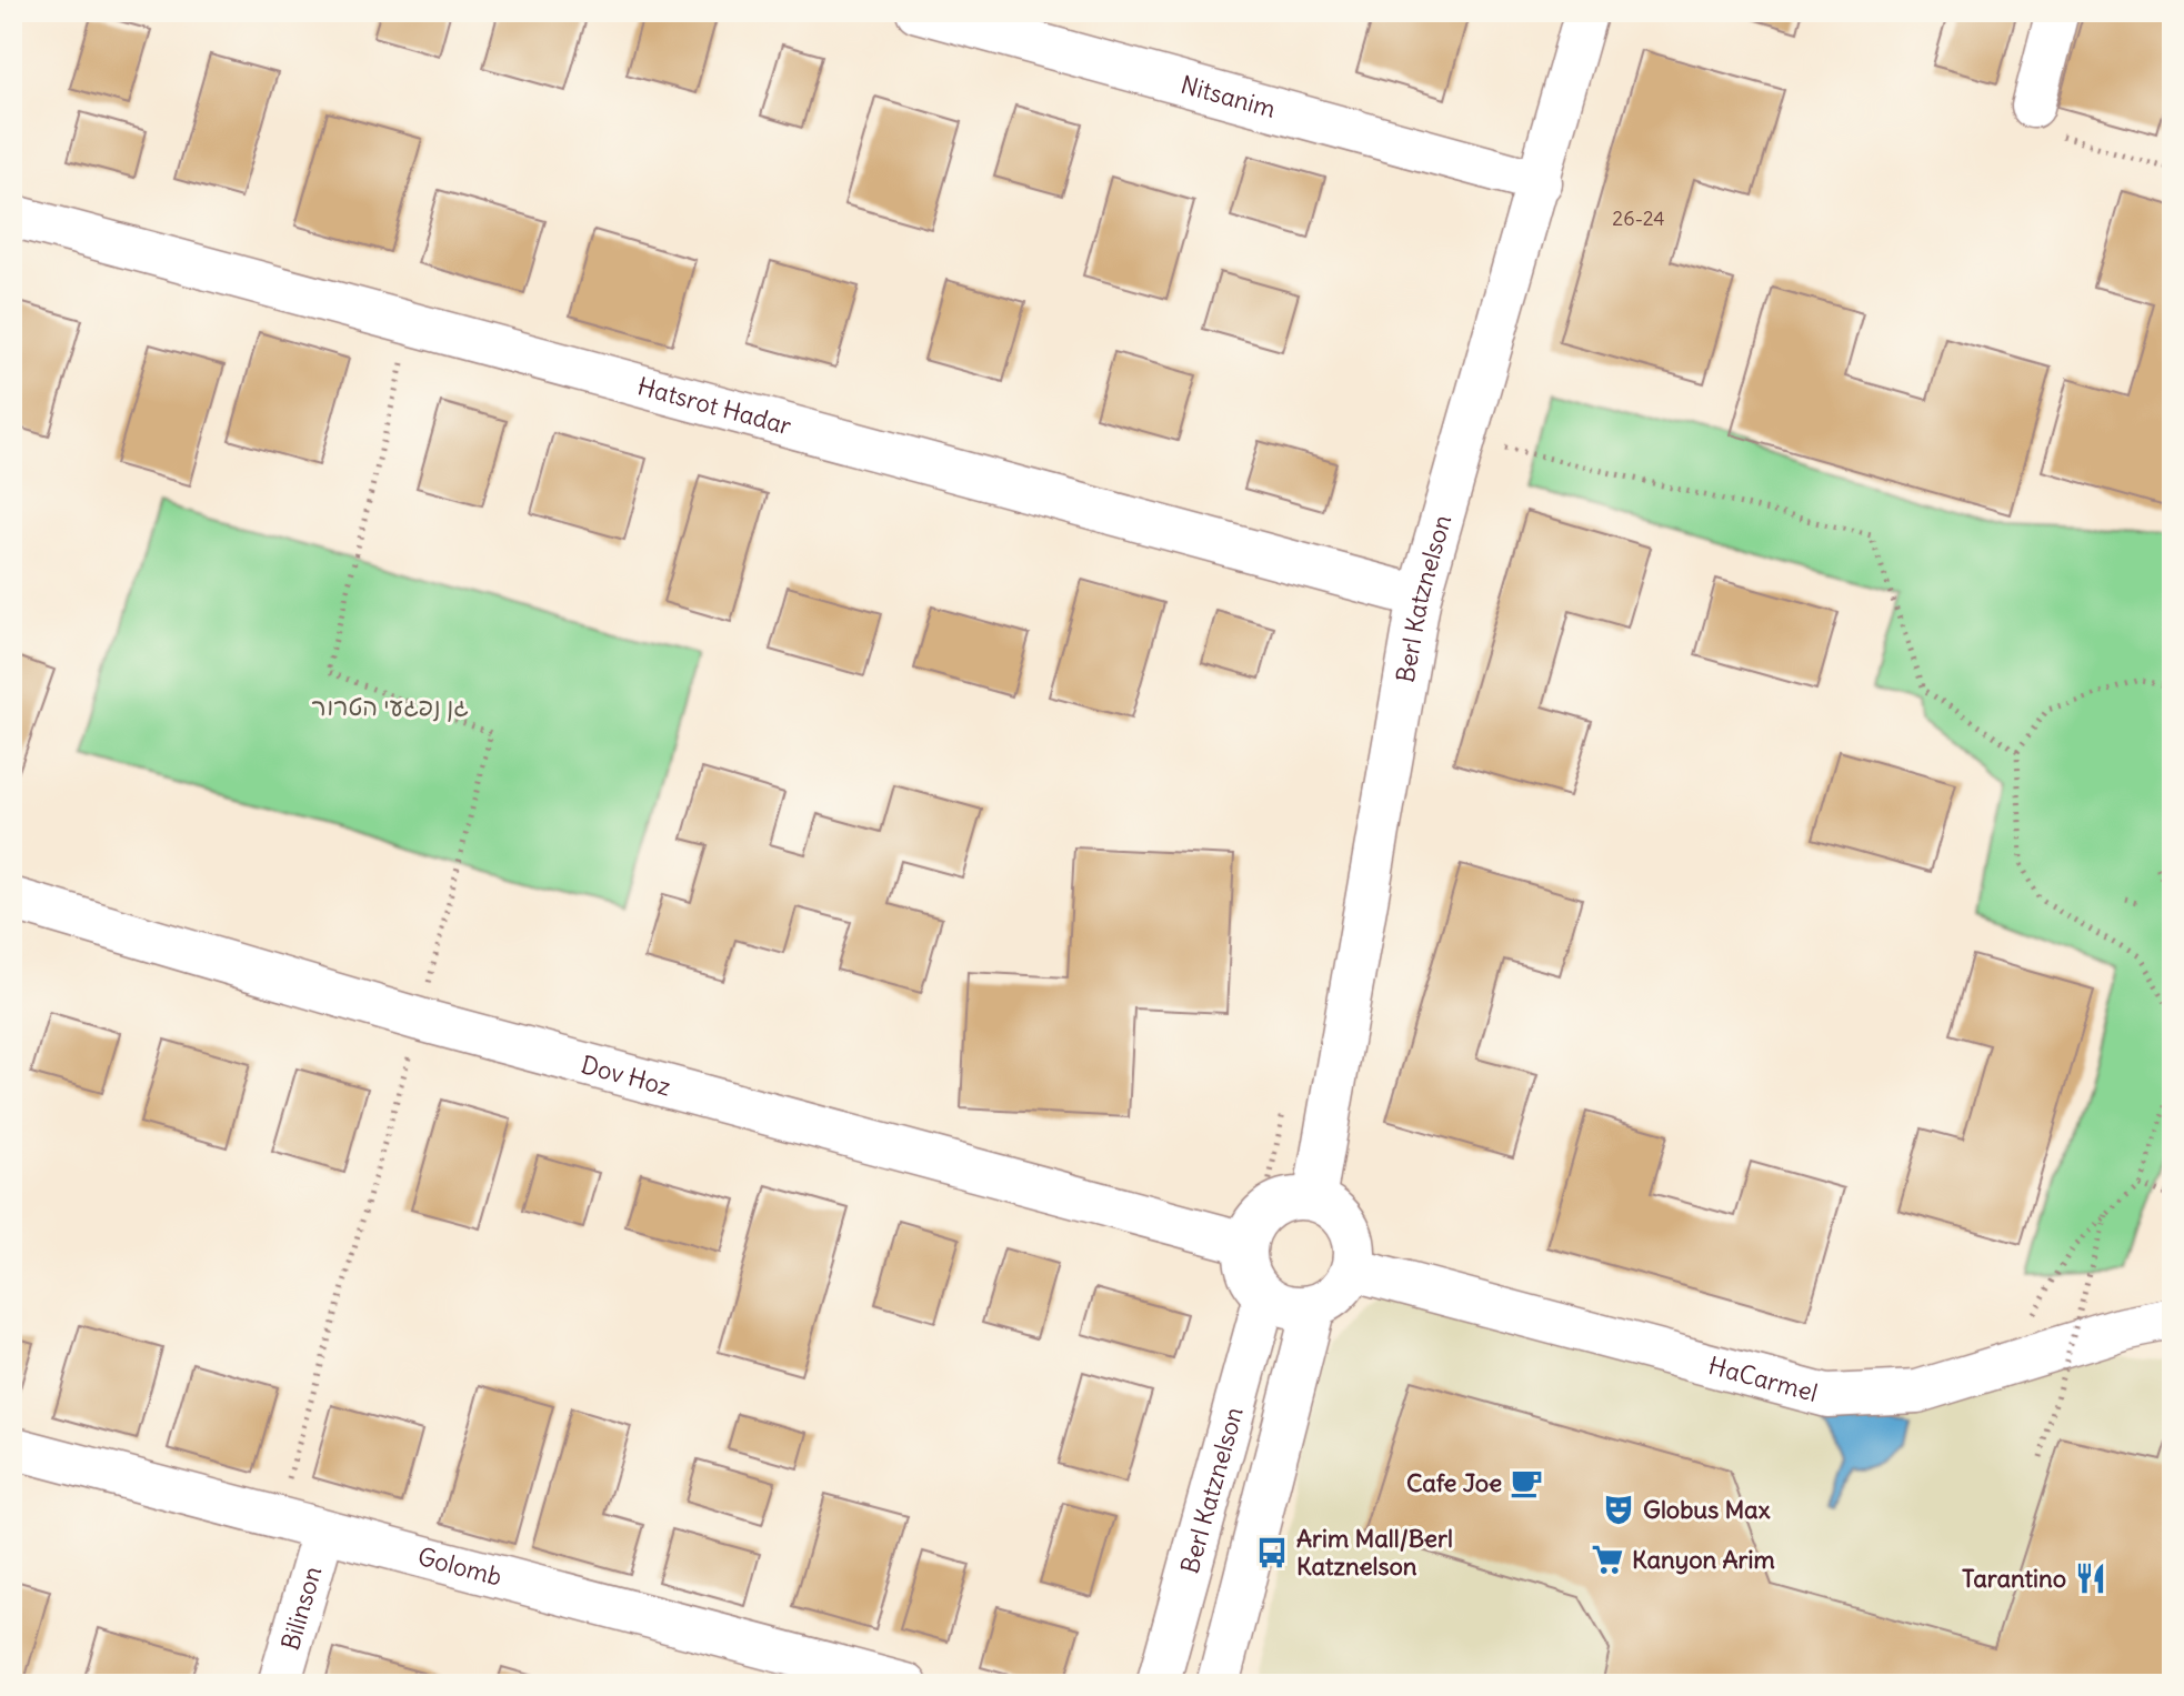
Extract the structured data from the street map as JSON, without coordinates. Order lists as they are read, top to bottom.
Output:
{
  "streets": {
    "street": [
      "Nitsanim",
      "Hatsrot Hadar",
      "Berl Katznelson",
      "Dov Hoz",
      "HaCarmel",
      "Golomb",
      "Bilinson"
    ]
  },
  "crossings": [
    ["Nitsanim", "Berl Katznelson"],
    ["Hatsrot Hadar", "Berl Katznelson"],
    ["Berl Katznelson", "Dov Hoz"],
    ["Berl Katznelson", "HaCarmel"],
    ["Dov Hoz", "HaCarmel"],
    ["Golomb", "Bilinson"]
  ],
  "parks": ["גן נפגעי הטרור"],
  "places": {
    "cafe": ["Cafe Joe"],
    "theatre": ["Globus Max"],
    "bus stop": ["Arim Mall/Berl Katznelson"],
    "supermarket": ["Kanyon Arim"],
    "restaurant": ["Tarantino"]
  },
  "house_numbers": ["26-24"]
}
